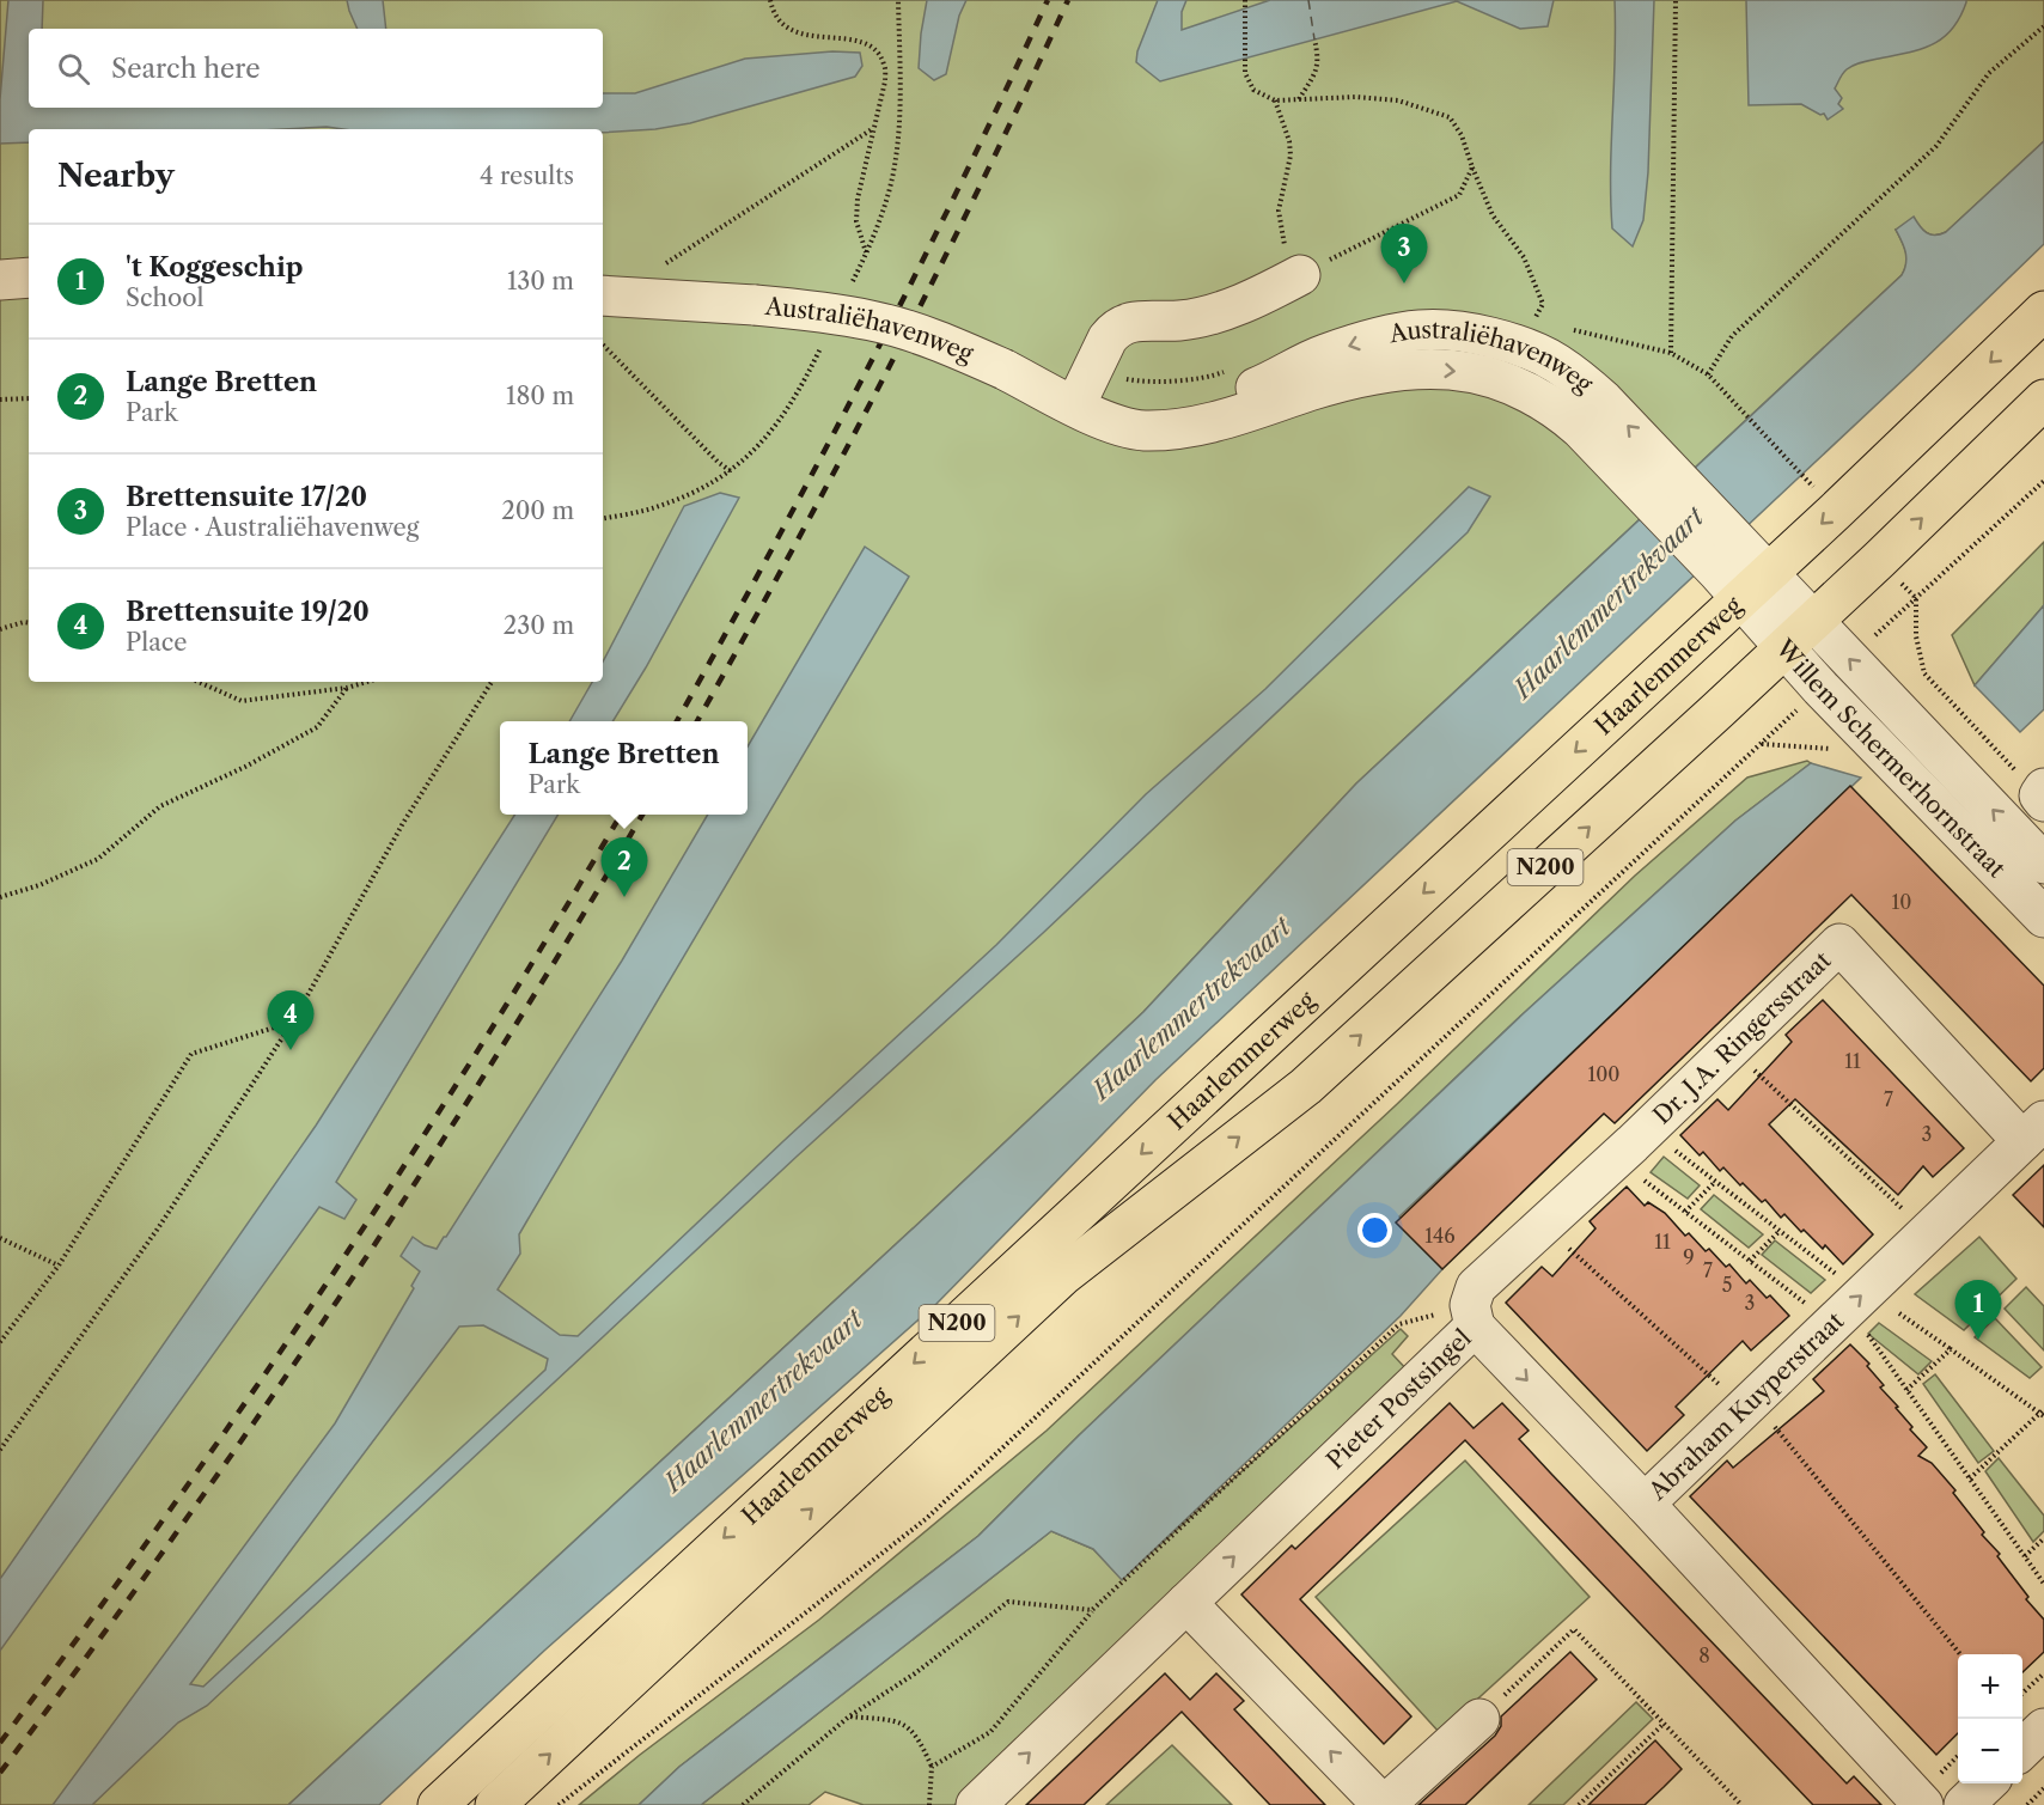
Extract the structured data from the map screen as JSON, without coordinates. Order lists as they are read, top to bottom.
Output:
{
  "streets": {
    "main road": ["Haarlemmerweg", "N200"],
    "street": [
      "Australiëhavenweg",
      "Willem Schermerhornstraat",
      "Dr. J.A. Ringersstraat",
      "Pieter Postsingel",
      "Abraham Kuyperstraat"
    ]
  },
  "crossings": [
    ["Australiëhavenweg", "Haarlemmerweg"],
    ["Australiëhavenweg", "Willem Schermerhornstraat"],
    ["Haarlemmerweg", "Willem Schermerhornstraat"],
    ["Dr. J.A. Ringersstraat", "Pieter Postsingel"],
    ["Dr. J.A. Ringersstraat", "Abraham Kuyperstraat"],
    ["Pieter Postsingel", "Abraham Kuyperstraat"]
  ],
  "water": ["Haarlemmertrekvaart"],
  "house_numbers": [
    "10",
    "11",
    "100",
    "7",
    "3",
    "146",
    "11",
    "9",
    "7",
    "5",
    "3",
    "8"
  ],
  "page": {
    "search": "Search here",
    "heading": ["Nearby", "4 results"],
    "list": [
      {
        "mark": "1",
        "name": "'t Koggeschip",
        "note": "School",
        "value": "130 m"
      },
      {
        "mark": "2",
        "name": "Lange Bretten",
        "note": "Park",
        "value": "180 m"
      },
      {
        "mark": "3",
        "name": "Brettensuite 17/20",
        "note": "Place · Australiëhavenweg",
        "value": "200 m"
      },
      {
        "mark": "4",
        "name": "Brettensuite 19/20",
        "note": "Place",
        "value": "230 m"
      }
    ],
    "pins": [
      "3",
      "2",
      "4",
      "1"
    ],
    "popup": ["Lange Bretten", "Park"],
    "map_buttons": ["+", "−"]
  }
}
